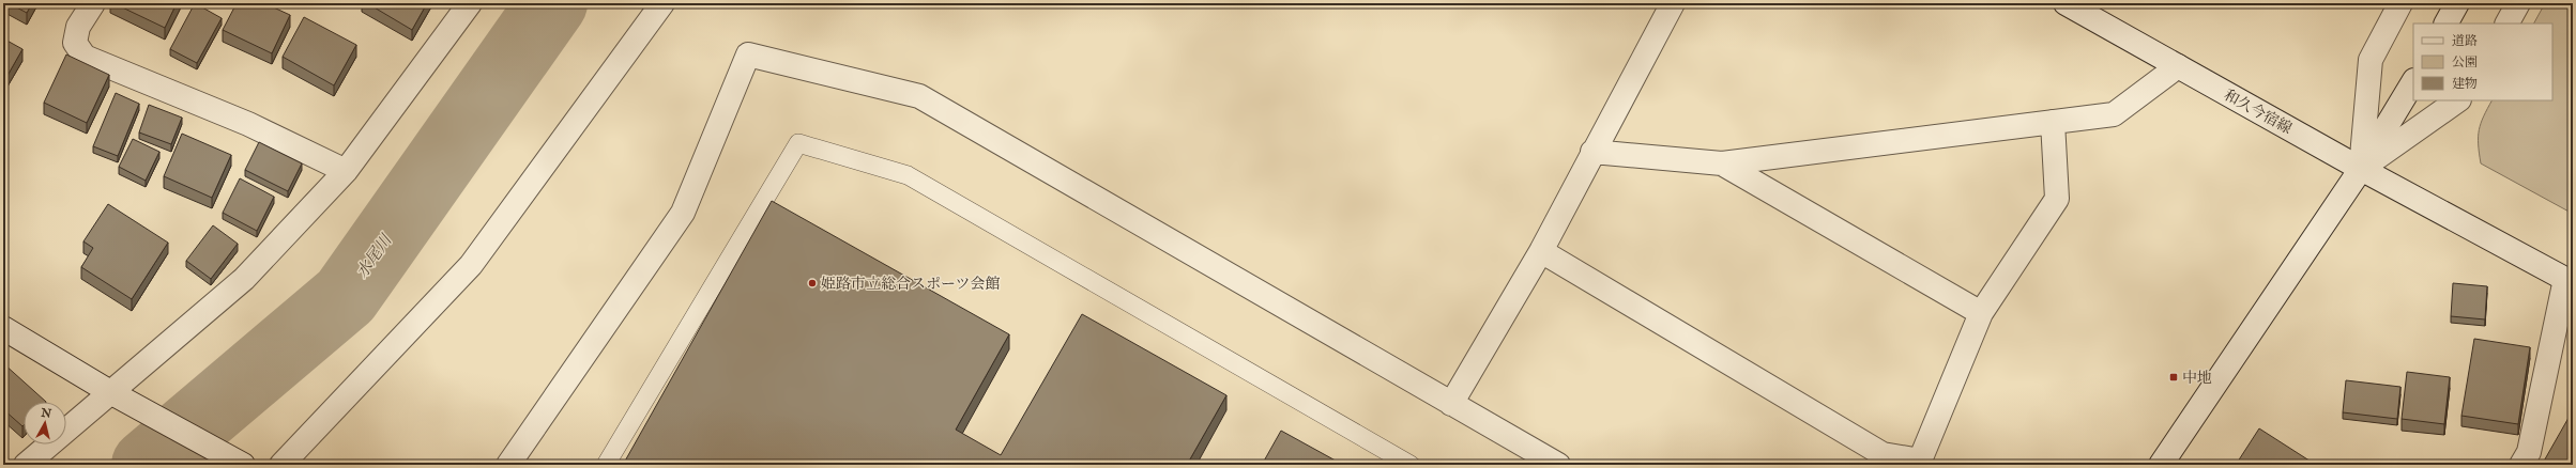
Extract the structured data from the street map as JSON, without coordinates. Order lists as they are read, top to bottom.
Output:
{
  "streets": {
    "street": ["和久今宿線"]
  },
  "water": ["水尾川"],
  "places": {
    "other": ["姫路市立総合スポーツ会館"],
    "transit": ["中地"]
  },
  "legend": ["道路", "公園", "建物"],
  "north": "top"
}
